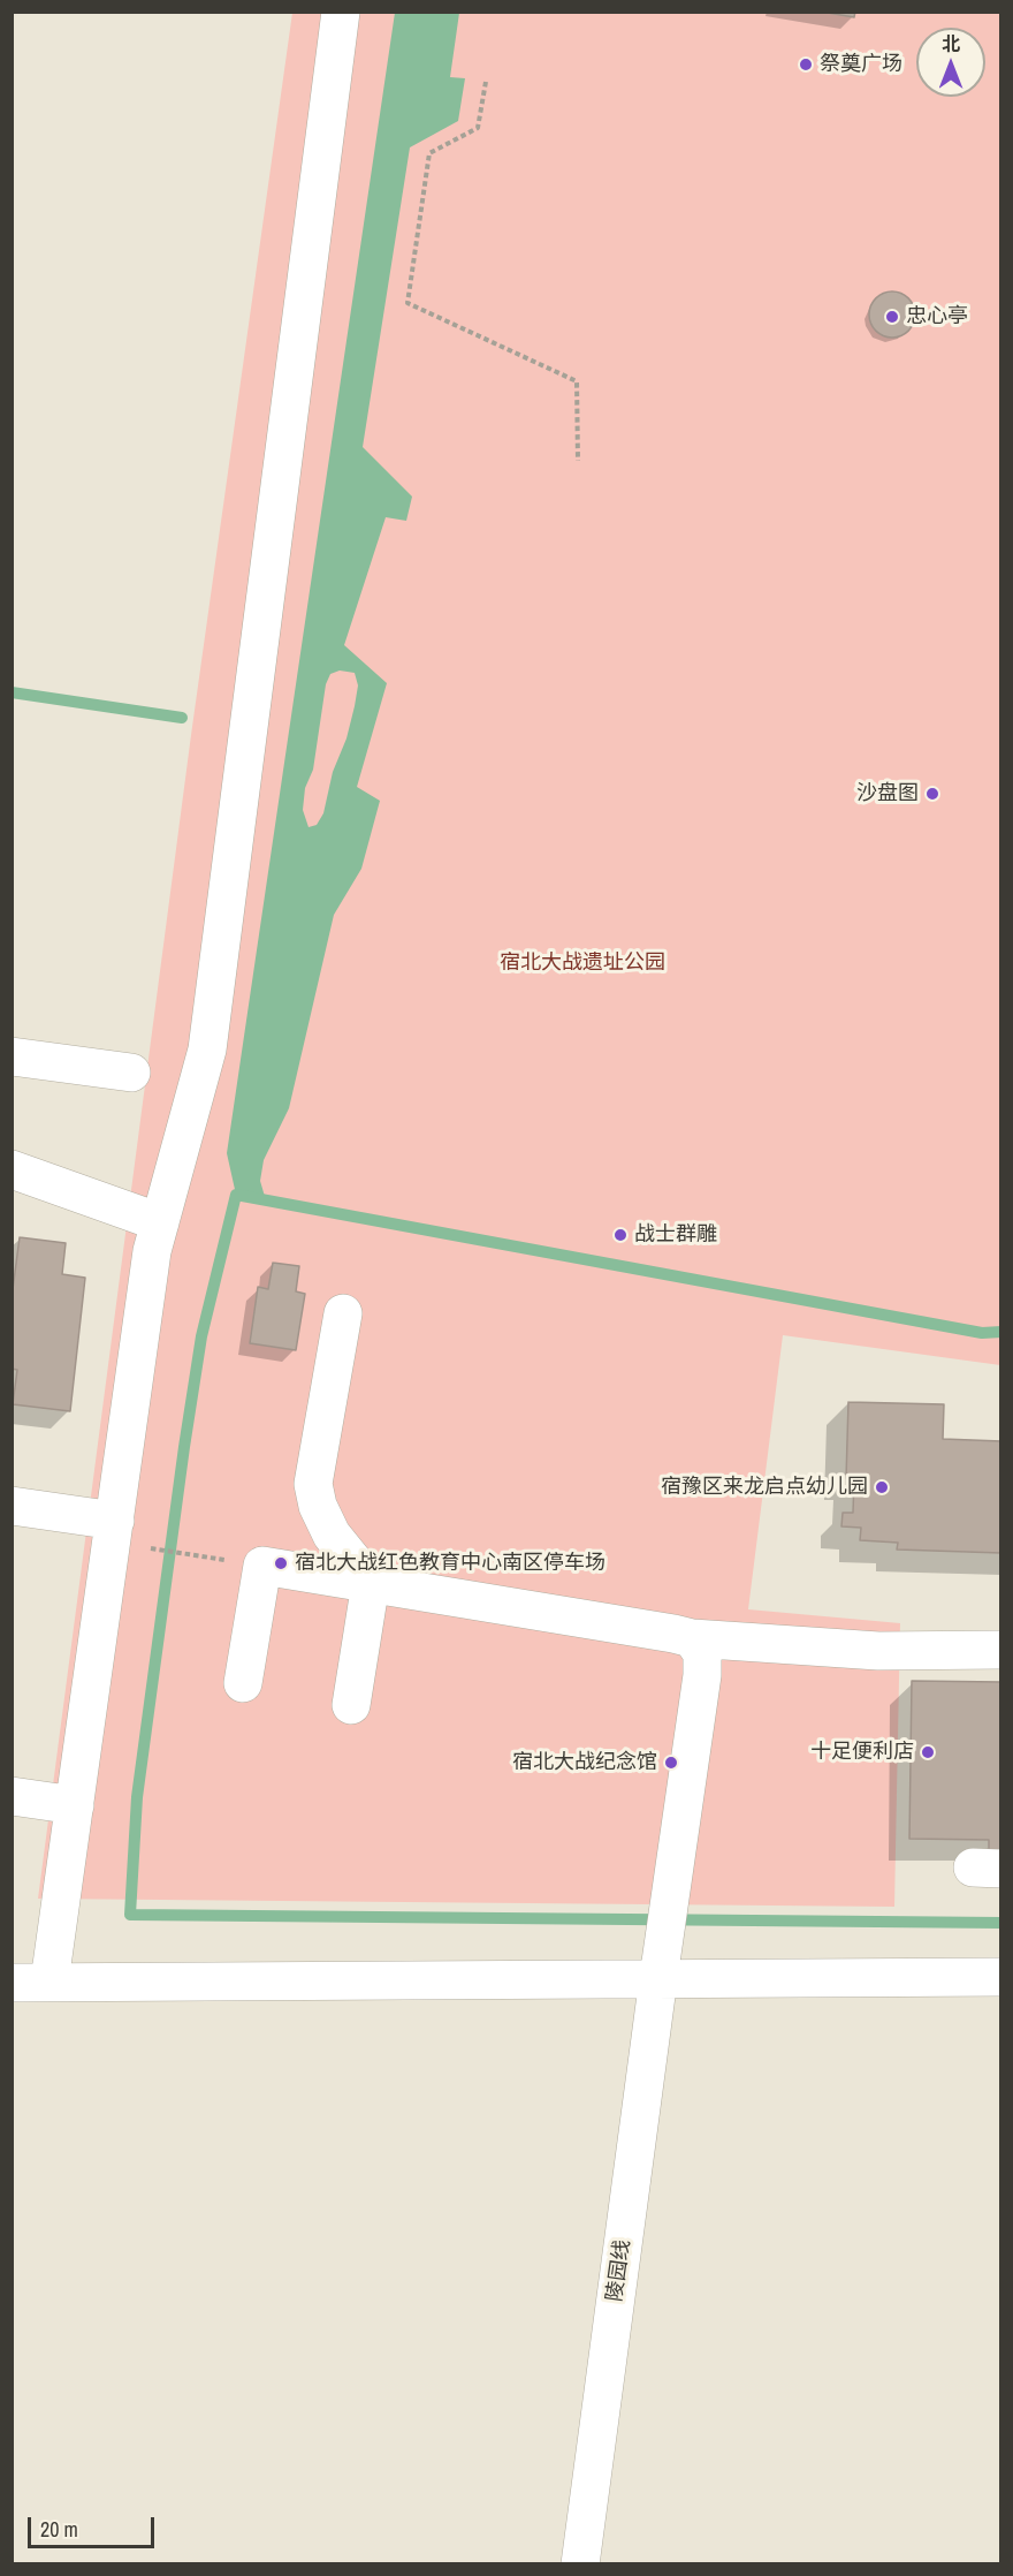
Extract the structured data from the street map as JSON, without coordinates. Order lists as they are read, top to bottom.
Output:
{
  "streets": {
    "street": ["陵园线"]
  },
  "parks": ["宿北大战遗址公园"],
  "places": [
    "祭奠广场",
    "忠心亭",
    "沙盘图",
    "战士群雕",
    "宿豫区来龙启点幼儿园",
    "宿北大战红色教育中心南区停车场",
    "十足便利店",
    "宿北大战纪念馆"
  ],
  "scale_bar": "20 m",
  "north": "top"
}
